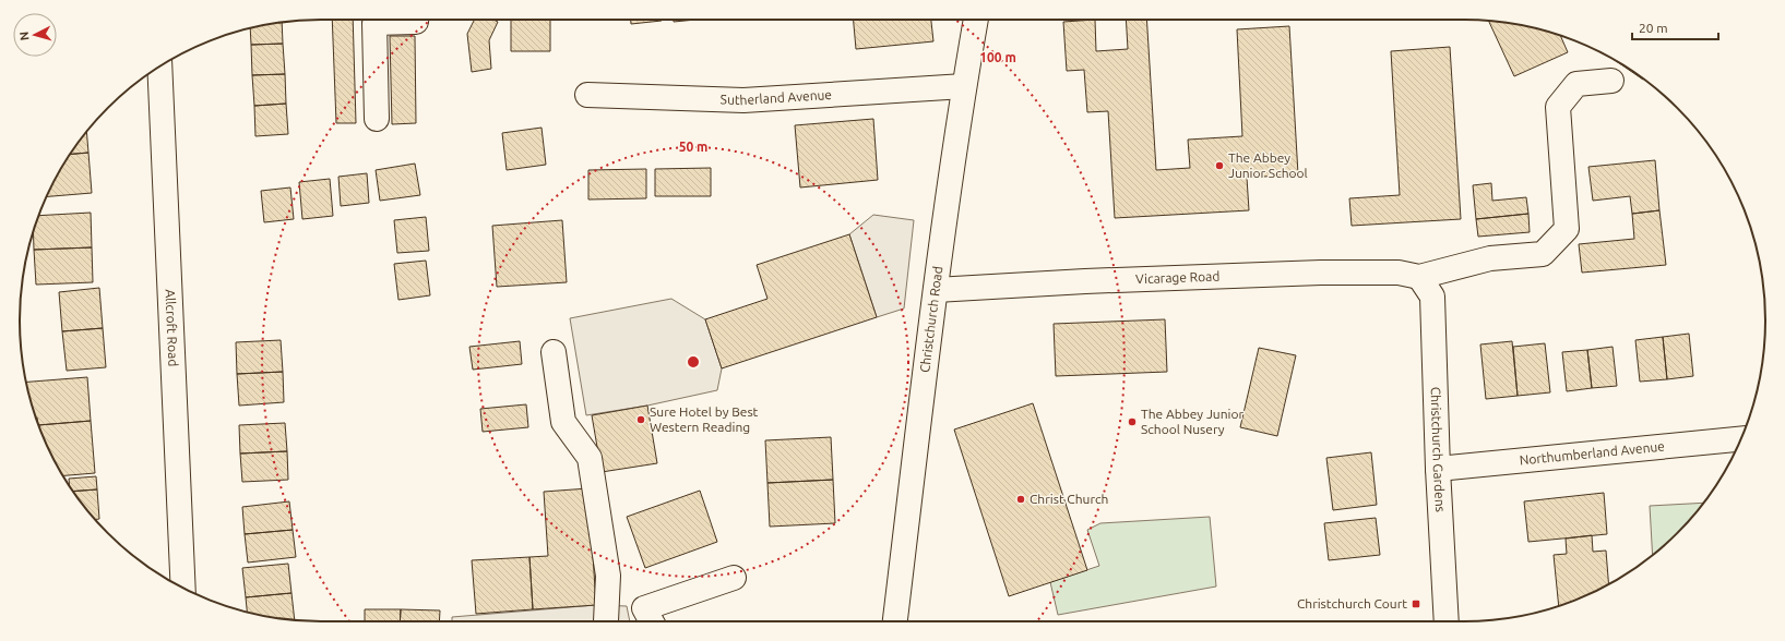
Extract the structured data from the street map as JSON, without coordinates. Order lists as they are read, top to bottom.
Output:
{
  "streets": {
    "street": [
      "Sutherland Avenue",
      "Vicarage Road",
      "Christchurch Road",
      "Allcroft Road",
      "Christchurch Gardens",
      "Northumberland Avenue"
    ]
  },
  "crossings": [
    ["Sutherland Avenue", "Christchurch Road"],
    ["Vicarage Road", "Christchurch Road"],
    ["Vicarage Road", "Christchurch Gardens"],
    ["Christchurch Gardens", "Northumberland Avenue"]
  ],
  "places": {
    "other": [
      "The Abbey Junior School",
      "Sure Hotel by Best Western Reading",
      "The Abbey Junior School Nusery",
      "Christ Church"
    ],
    "transit": ["Christchurch Court"]
  },
  "scale_bar": "20 m",
  "north": "left",
  "rings": ["100 m", "50 m"]
}
